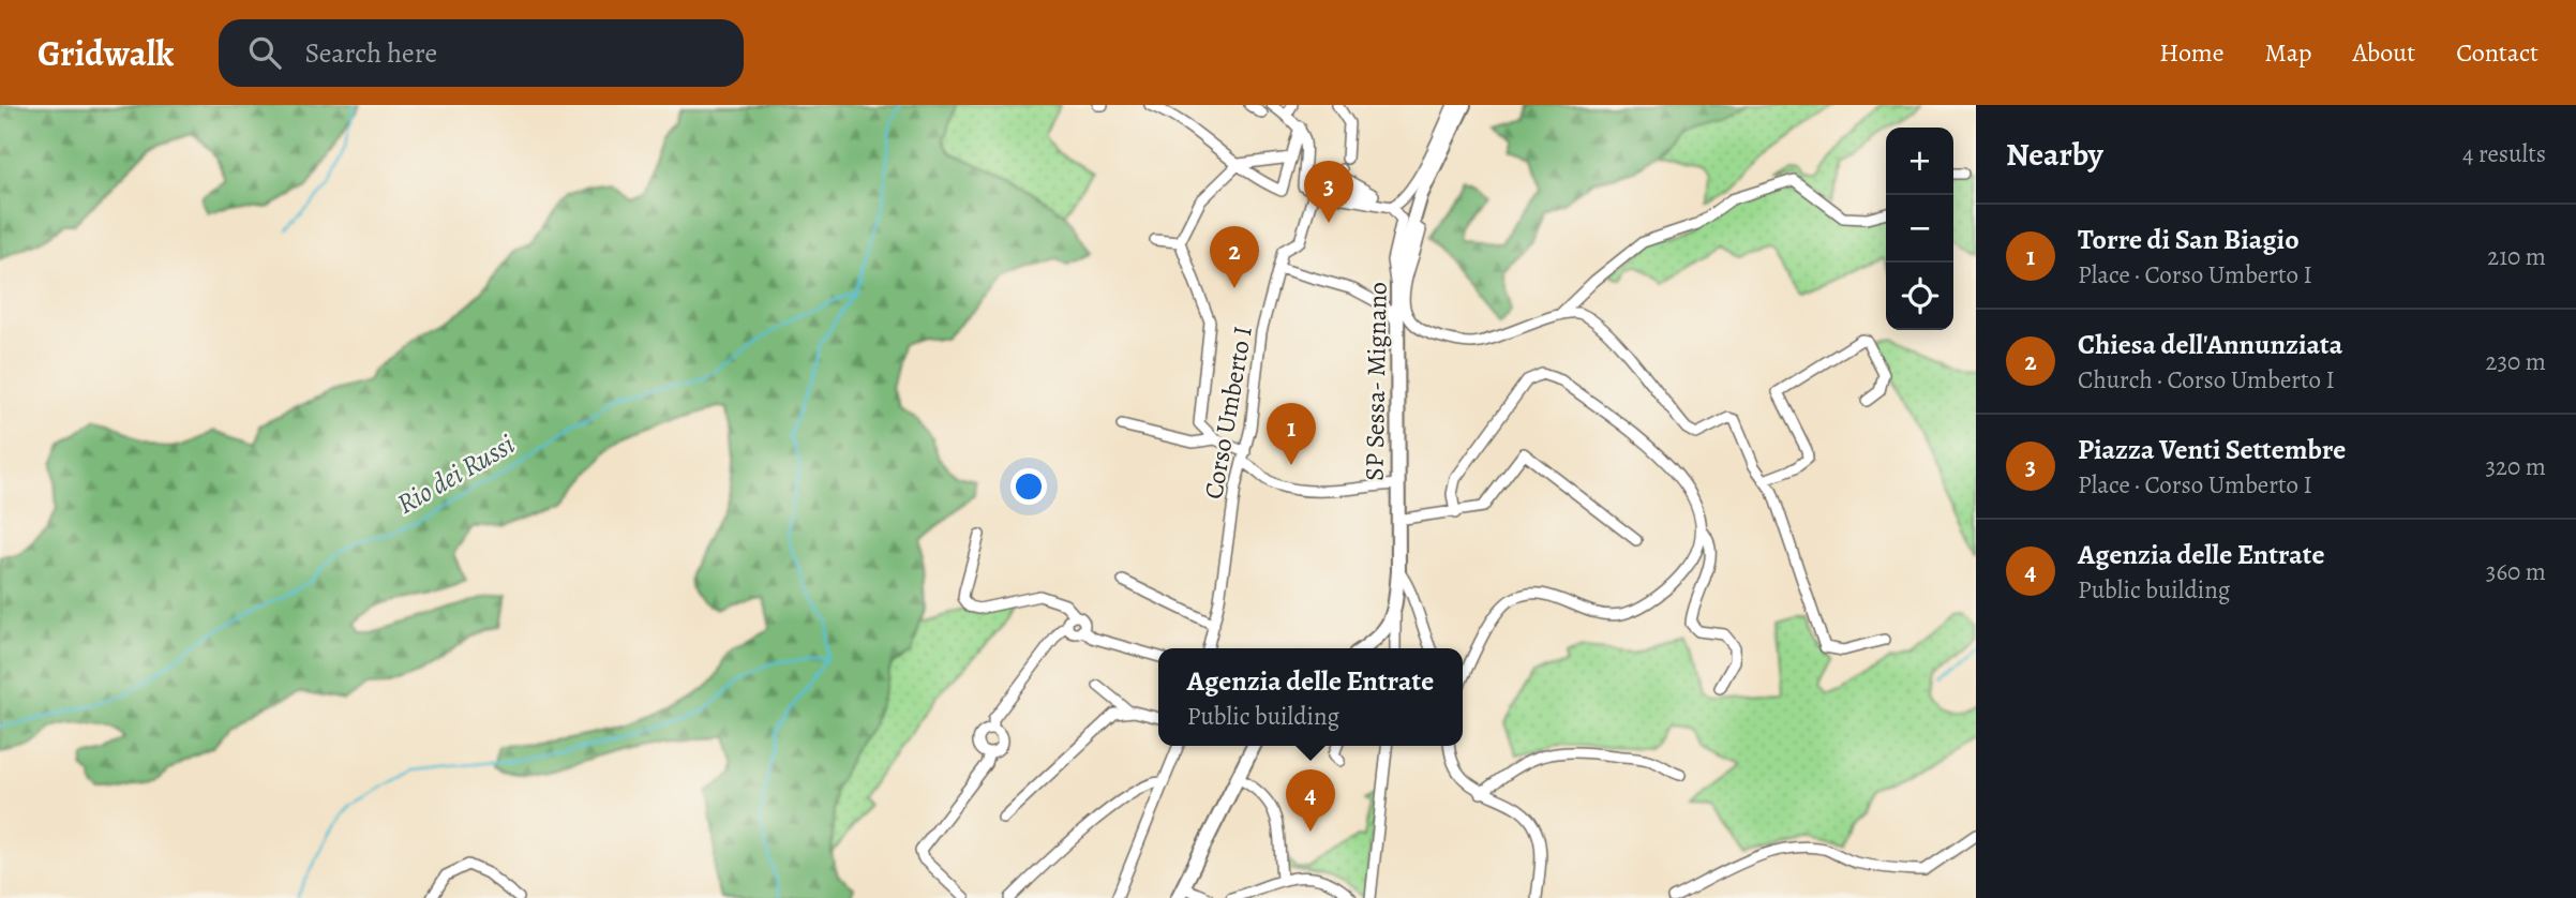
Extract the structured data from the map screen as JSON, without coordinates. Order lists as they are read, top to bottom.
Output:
{
  "streets": {
    "street": ["SP Sessa- Mignano", "Corso Umberto I"]
  },
  "water": ["Rio dei Russi"],
  "page": {
    "header": "Gridwalk",
    "search": "Search here",
    "nav": [
      "Home",
      "Map",
      "About",
      "Contact"
    ],
    "heading": ["Nearby", "4 results"],
    "map_buttons": ["+", "−"],
    "pins": [
      "3",
      "2",
      "1",
      "4"
    ],
    "list": [
      {
        "mark": "1",
        "name": "Torre di San Biagio",
        "note": "Place · Corso Umberto I",
        "value": "210 m"
      },
      {
        "mark": "2",
        "name": "Chiesa dell'Annunziata",
        "note": "Church · Corso Umberto I",
        "value": "230 m"
      },
      {
        "mark": "3",
        "name": "Piazza Venti Settembre",
        "note": "Place · Corso Umberto I",
        "value": "320 m"
      },
      {
        "mark": "4",
        "name": "Agenzia delle Entrate",
        "note": "Public building",
        "value": "360 m"
      }
    ],
    "popup": ["Agenzia delle Entrate", "Public building"]
  }
}
